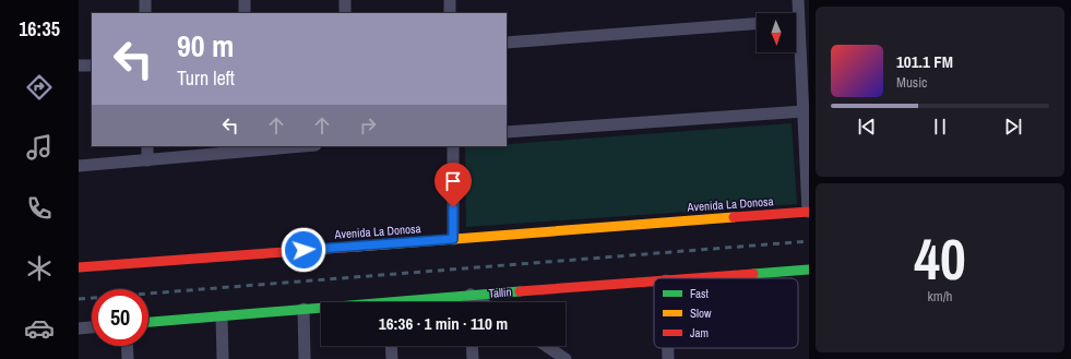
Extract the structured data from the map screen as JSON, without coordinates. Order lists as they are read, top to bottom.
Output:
{
  "streets": {
    "main road": ["Avenida La Donosa", "Tallin"]
  },
  "legend": ["Fast", "Slow", "Jam"],
  "north": "bottom",
  "page": {
    "tabs": "16:35",
    "turn": ["90 m", "Turn left"],
    "song": ["101.1 FM", "Music"],
    "tile": ["40", "km/h"],
    "limit": "50",
    "trip": "16:36 · 1 min · 110 m"
  }
}
